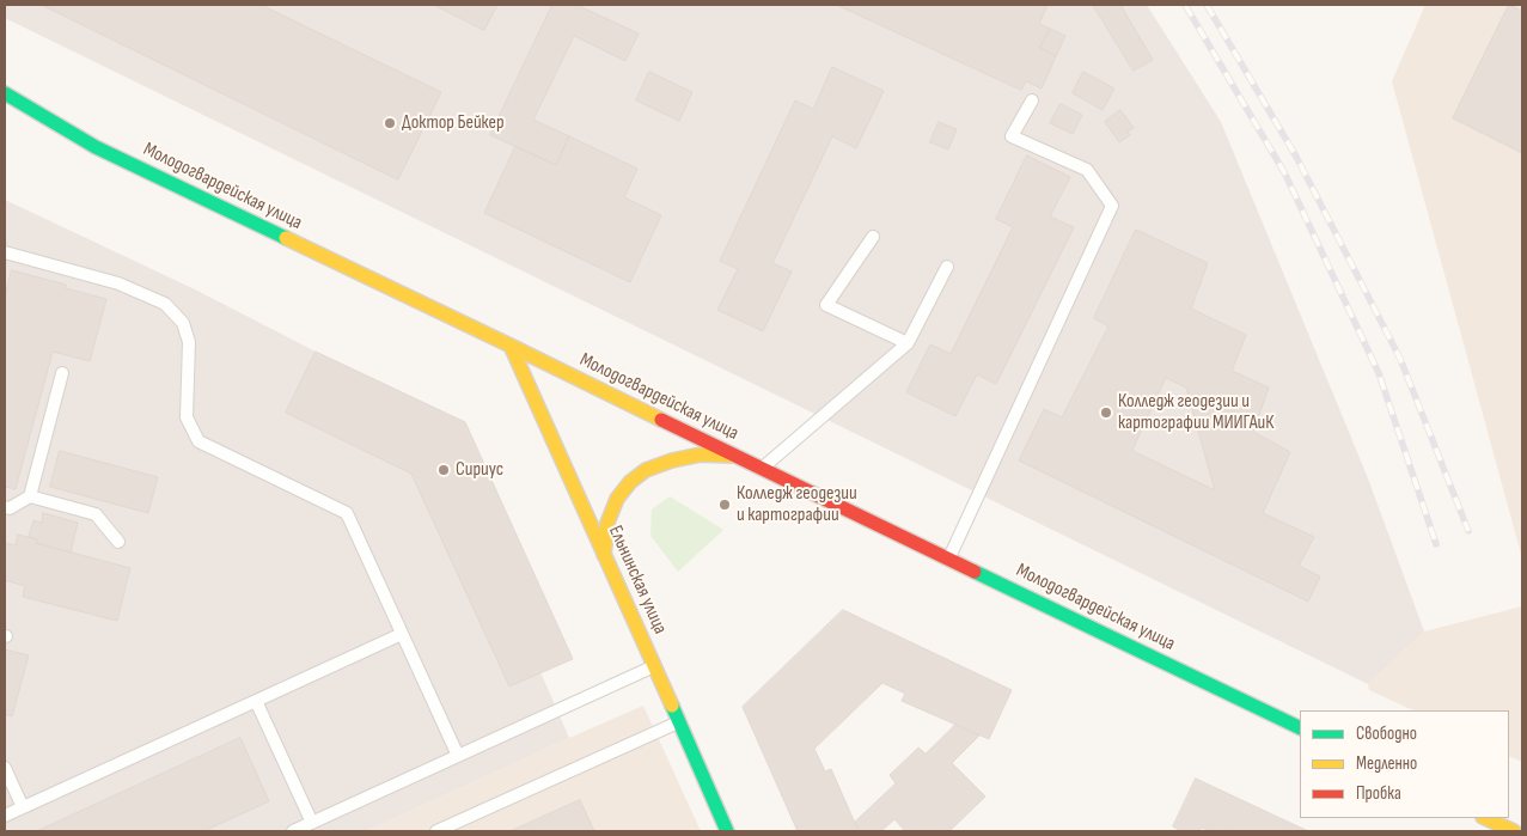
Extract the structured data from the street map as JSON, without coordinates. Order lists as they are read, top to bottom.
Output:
{
  "streets": {
    "street": ["Молодогвардейская улица", "Ельнинская улица"]
  },
  "crossings": [
    ["Молодогвардейская улица", "Ельнинская улица"]
  ],
  "places": [
    "Доктор Бейкер",
    "Колледж геодезии и картографии МИИГАиК",
    "Сириус",
    "Колледж геодезии и картографии"
  ],
  "legend": ["Свободно", "Медленно", "Пробка"]
}
